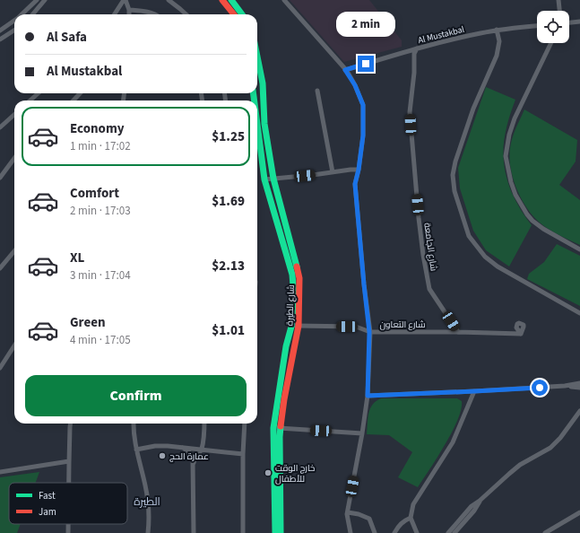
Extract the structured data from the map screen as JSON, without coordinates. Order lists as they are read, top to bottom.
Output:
{
  "streets": {
    "main road": ["شارع الطيرة"],
    "street": ["Al Mustakbal", "شارع الجامعة", "شارع التعاون"]
  },
  "crossings": [
    ["Al Mustakbal", "شارع الجامعة"],
    ["شارع الجامعة", "شارع التعاون"],
    ["شارع الطيرة", "شارع التعاون"]
  ],
  "districts": ["الطيرة"],
  "places": ["عمارة الحج", "خارج الوقت للأطفال"],
  "legend": ["Fast", "Jam"],
  "page": {
    "bubble": "2 min",
    "banner": ["Al Safa", "Al Mustakbal"],
    "list": [
      {
        "name": "Economy",
        "note": "1 min · 17:02",
        "value": "$1.25"
      },
      {
        "name": "Comfort",
        "note": "2 min · 17:03",
        "value": "$1.69"
      },
      {
        "name": "XL",
        "note": "3 min · 17:04",
        "value": "$2.13"
      },
      {
        "name": "Green",
        "note": "4 min · 17:05",
        "value": "$1.01"
      }
    ],
    "buttons": "Confirm"
  }
}
